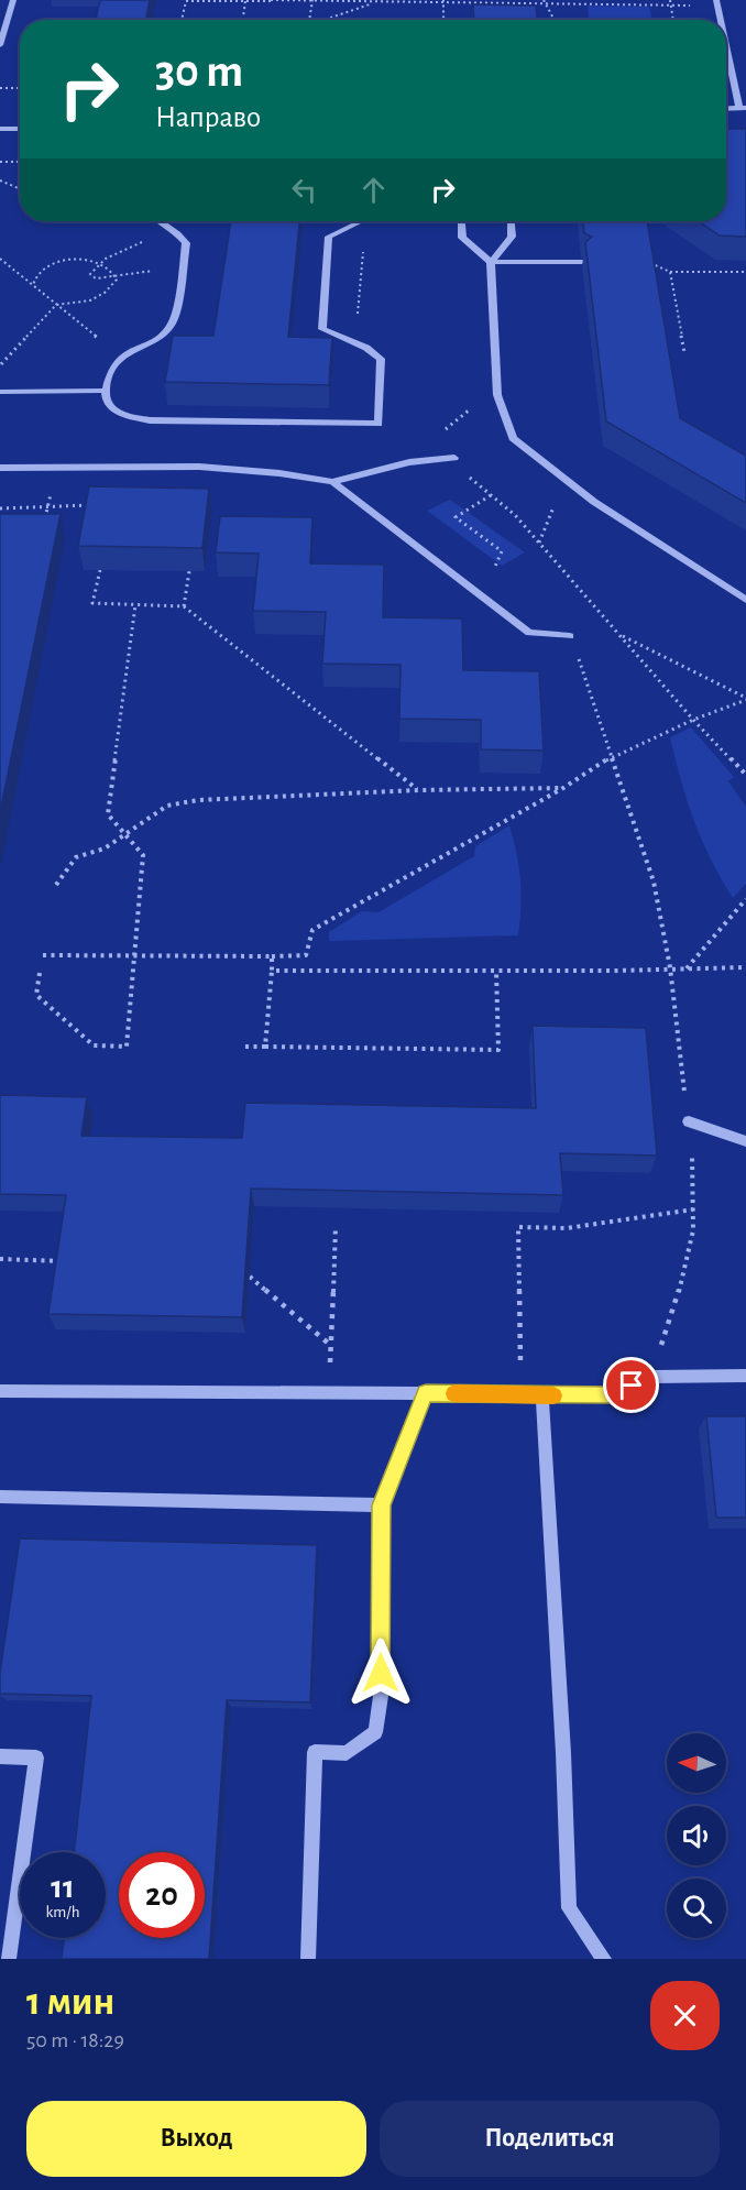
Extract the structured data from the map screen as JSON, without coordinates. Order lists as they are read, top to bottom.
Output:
{
  "north": "left",
  "page": {
    "turn": ["30 m", "Направо"],
    "speed": "11 km/h",
    "limit": "20",
    "heading": ["1 мин", "50 m · 18:29"],
    "buttons": ["Выход", "Поделиться"]
  }
}
